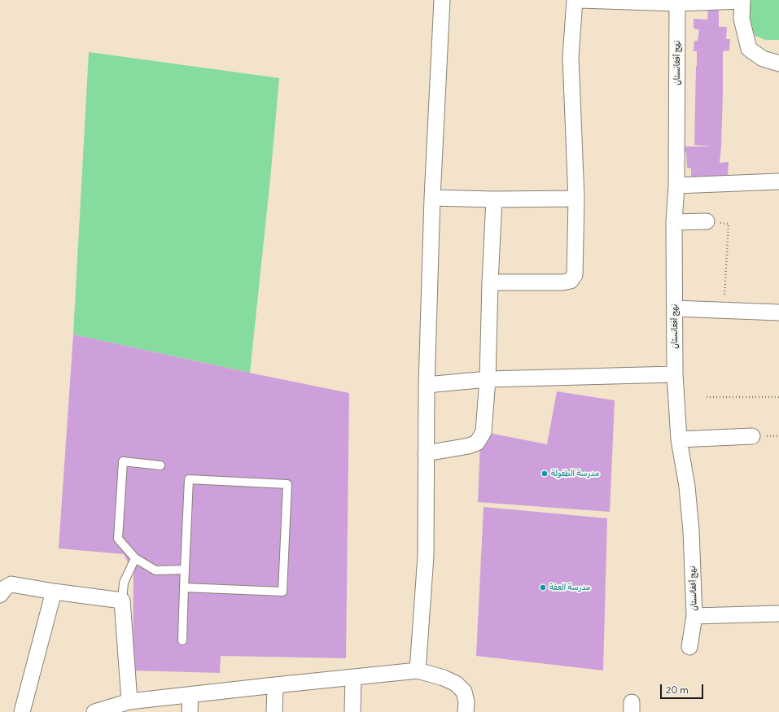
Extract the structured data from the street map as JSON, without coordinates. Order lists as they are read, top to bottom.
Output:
{
  "streets": {
    "street": ["نهج أفغانستان"]
  },
  "places": ["مدرسة الطفولة", "مدرسة العفة"],
  "scale_bar": "20 m"
}
